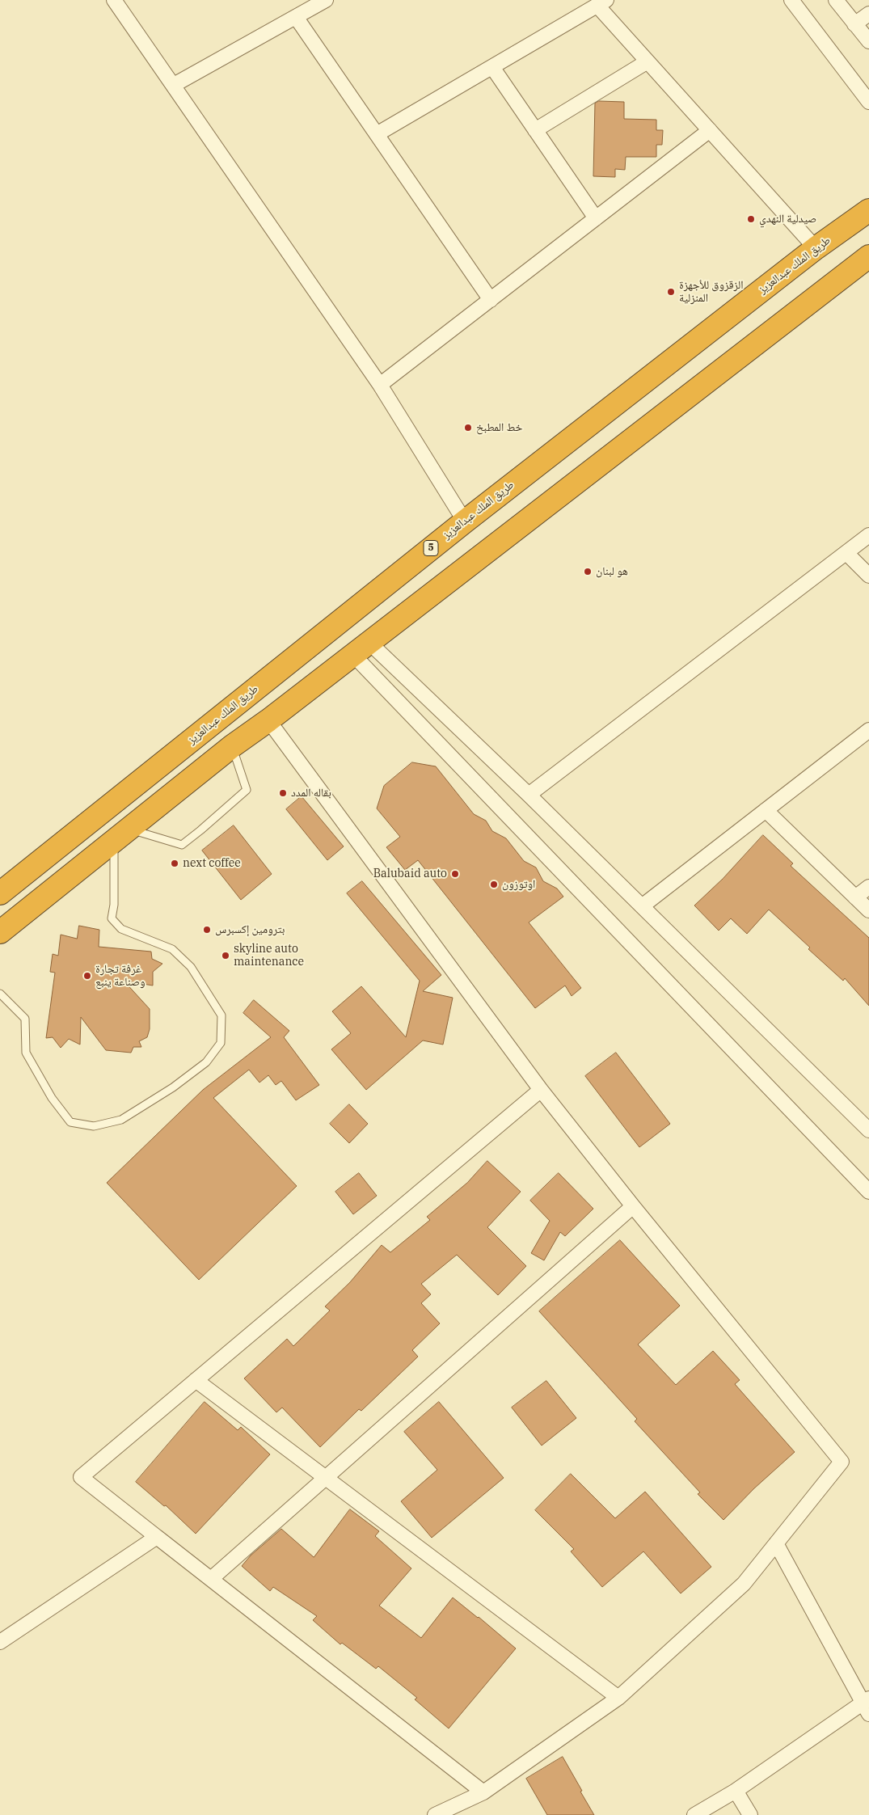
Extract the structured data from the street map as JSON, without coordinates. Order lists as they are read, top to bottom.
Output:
{
  "streets": {
    "highway": ["طريق الملك عبدالعزيز", "5"]
  },
  "places": [
    "صيدلية النهدي",
    "الزقزوق للأجهزة المنزلية",
    "خط المطبخ",
    "هو لبنان",
    "بقاله المدد",
    "next coffee",
    "Balubaid auto",
    "اوتوزون",
    "بترومين إكسبرس",
    "skyline auto maintenance",
    "غرفة تجارة وصناعة ينبع"
  ]
}
